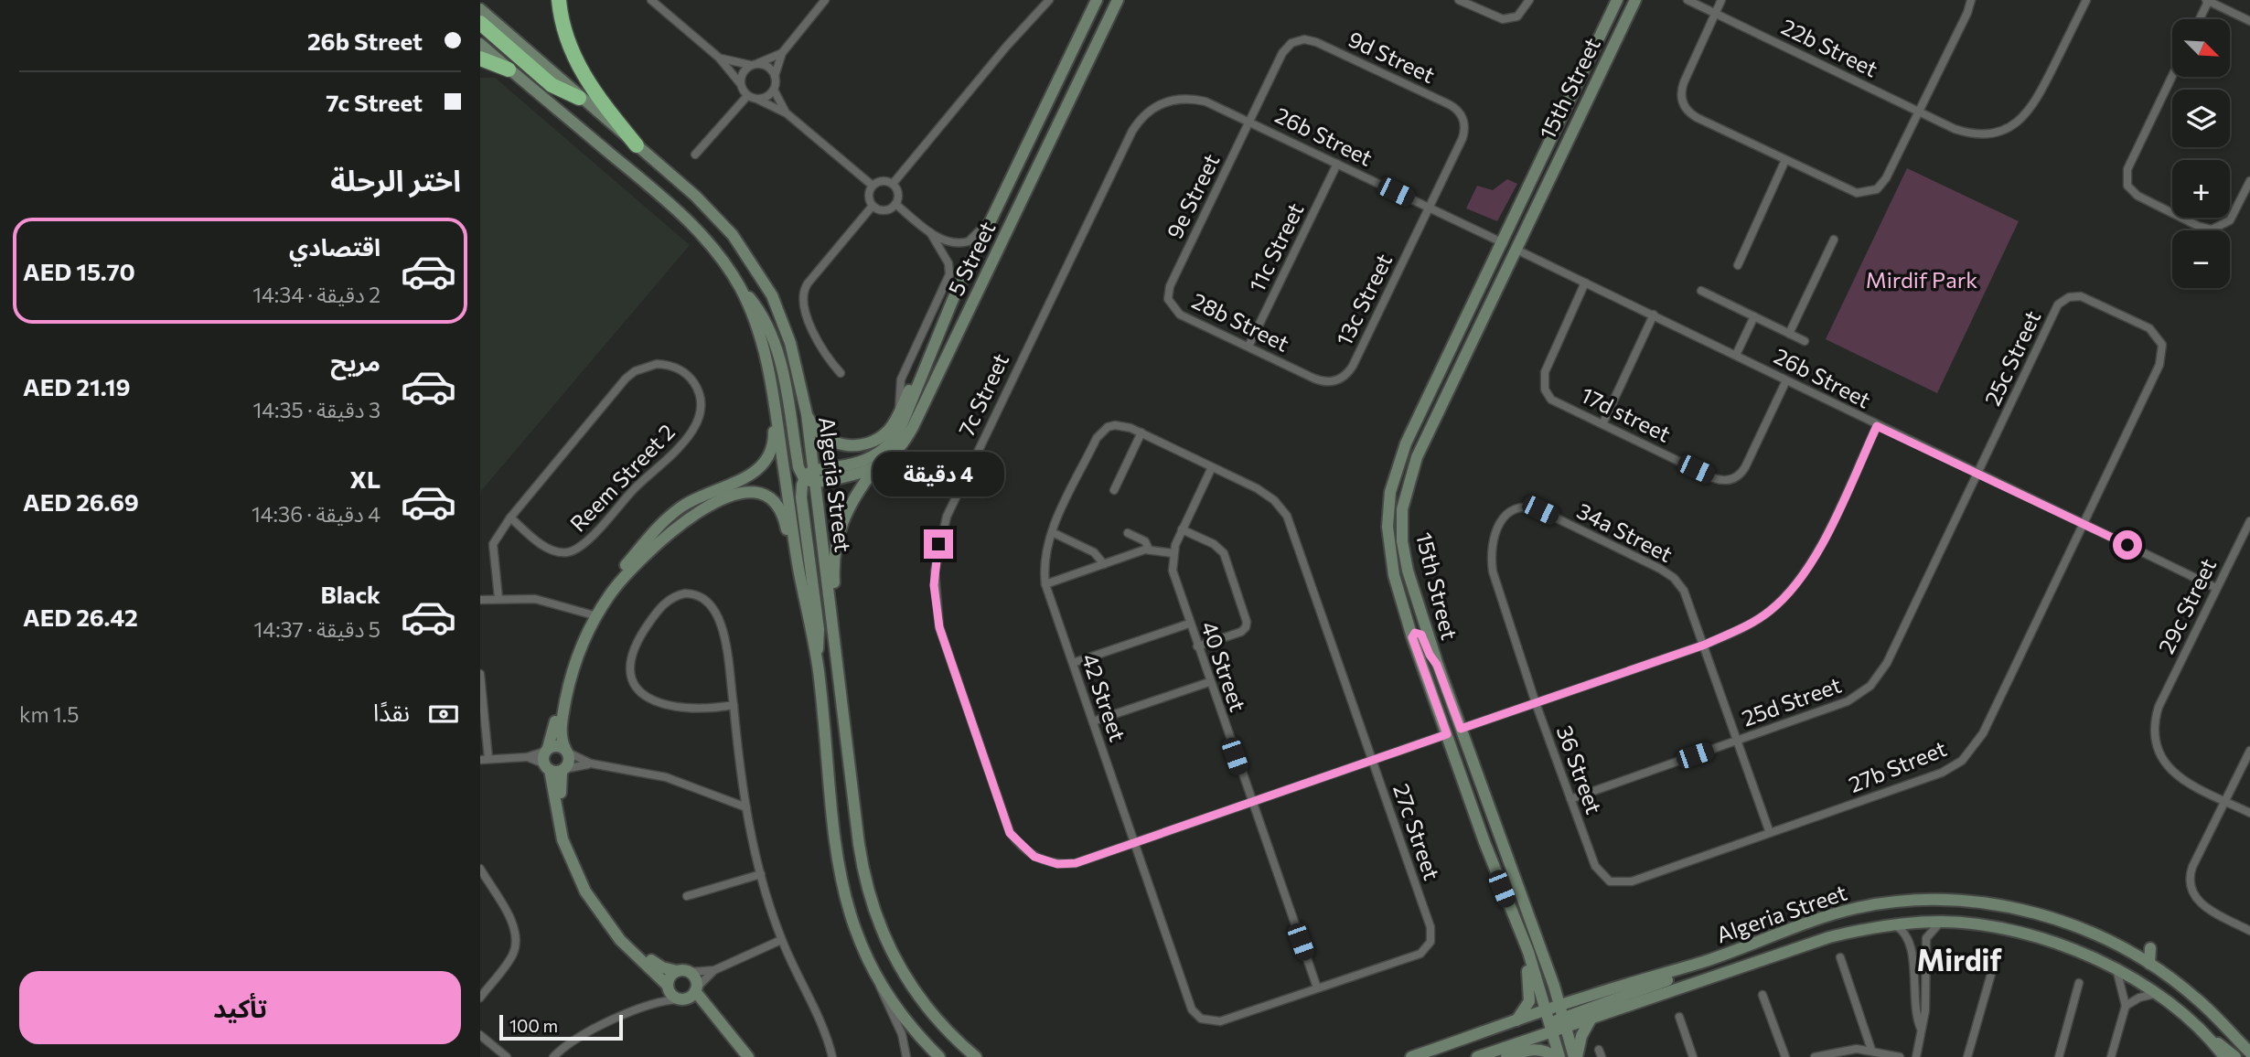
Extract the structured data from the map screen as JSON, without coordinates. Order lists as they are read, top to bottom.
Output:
{
  "streets": {
    "street": [
      "22b Street",
      "9d Street",
      "15th Street",
      "26b Street",
      "9e Street",
      "11c Street",
      "5 Street",
      "13c Street",
      "28b Street",
      "25c Street",
      "7c Street",
      "17d street",
      "Reem Street 2",
      "Algeria Street",
      "34a Street",
      "29c Street",
      "40 Street",
      "42 Street",
      "25d Street",
      "27b Street",
      "36 Street",
      "27c Street"
    ]
  },
  "crossings": [
    ["9d Street", "26b Street"],
    ["9d Street", "9e Street"],
    ["9d Street", "13c Street"],
    ["15th Street", "26b Street"],
    ["15th Street", "Algeria Street"],
    ["26b Street", "9e Street"],
    ["26b Street", "11c Street"],
    ["26b Street", "13c Street"],
    ["26b Street", "25c Street"],
    ["26b Street", "7c Street"],
    ["26b Street", "17d street"],
    ["26b Street", "29c Street"],
    ["26b Street", "25d Street"],
    ["26b Street", "27b Street"],
    ["9e Street", "28b Street"],
    ["11c Street", "28b Street"],
    ["5 Street", "Algeria Street"],
    ["13c Street", "28b Street"],
    ["25c Street", "25d Street"],
    ["25c Street", "27b Street"],
    ["7c Street", "42 Street"],
    ["34a Street", "25d Street"],
    ["34a Street", "27b Street"],
    ["34a Street", "36 Street"],
    ["40 Street", "27c Street"],
    ["42 Street", "27c Street"],
    ["25d Street", "36 Street"],
    ["27b Street", "36 Street"]
  ],
  "districts": ["Mirdif"],
  "parks": ["Mirdif Park"],
  "scale_bar": "100 m",
  "north": "bottom right",
  "page": {
    "banner": ["26b Street", "7c Street"],
    "map_buttons": ["+", "−"],
    "heading": "اختر الرحلة",
    "list": [
      {
        "name": "اقتصادي",
        "note": "2 دقيقة · 14:34",
        "value": "AED 15.70"
      },
      {
        "name": "مريح",
        "note": "3 دقيقة · 14:35",
        "value": "AED 21.19"
      },
      {
        "name": "XL",
        "note": "4 دقيقة · 14:36",
        "value": "AED 26.69"
      },
      {
        "name": "Black",
        "note": "5 دقيقة · 14:37",
        "value": "AED 26.42"
      }
    ],
    "bubble": "4 دقيقة",
    "pay": ["نقدًا", "1.5 km"],
    "buttons": "تأكيد",
    "scale": "100 m"
  }
}
